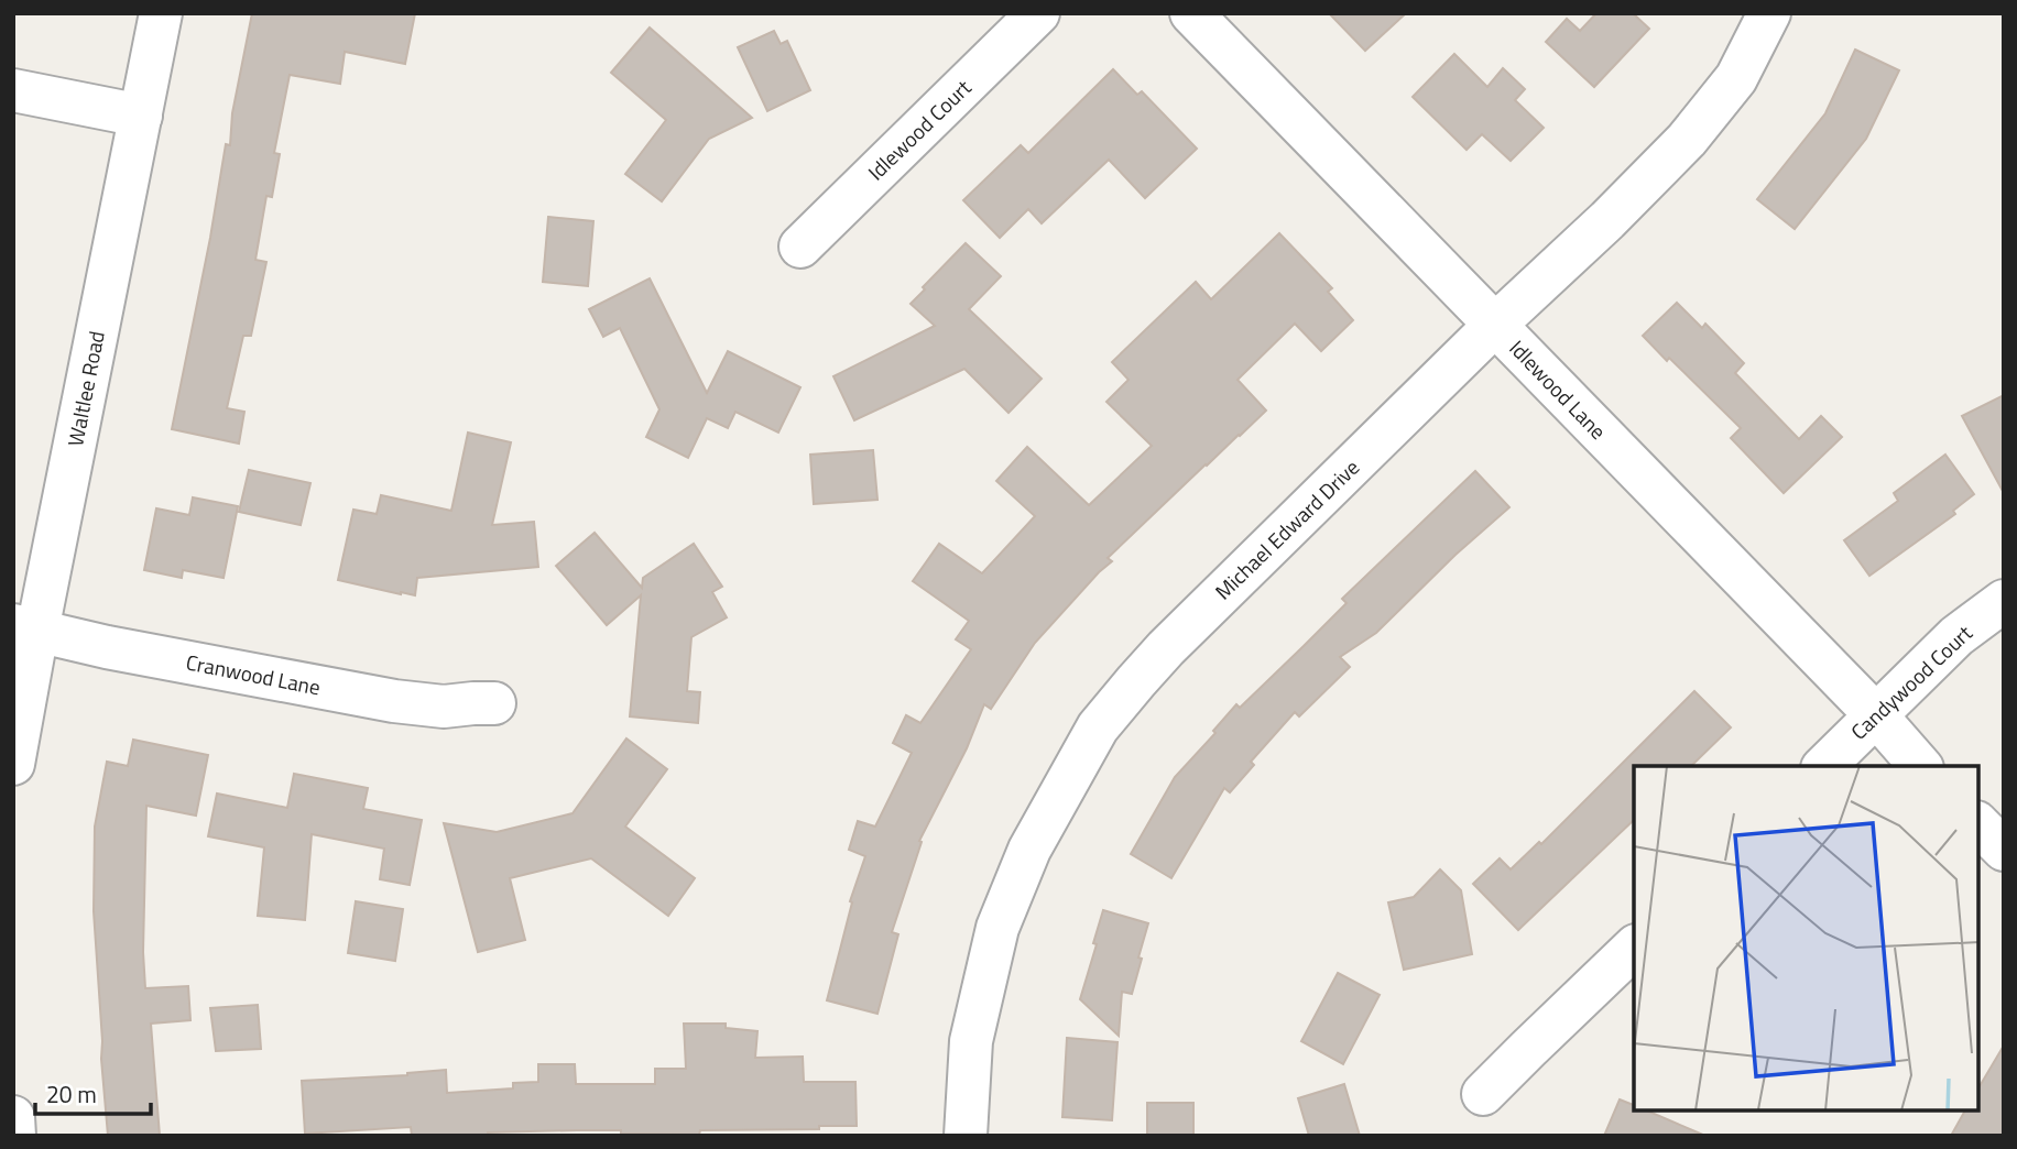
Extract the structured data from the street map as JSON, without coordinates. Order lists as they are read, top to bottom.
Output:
{
  "streets": {
    "street": [
      "Idlewood Court",
      "Waltlee Road",
      "Idlewood Lane",
      "Michael Edward Drive",
      "Cranwood Lane",
      "Candywood Court"
    ]
  },
  "crossings": [
    ["Waltlee Road", "Cranwood Lane"],
    ["Idlewood Lane", "Michael Edward Drive"],
    ["Idlewood Lane", "Candywood Court"]
  ],
  "scale_bar": "20 m"
}
